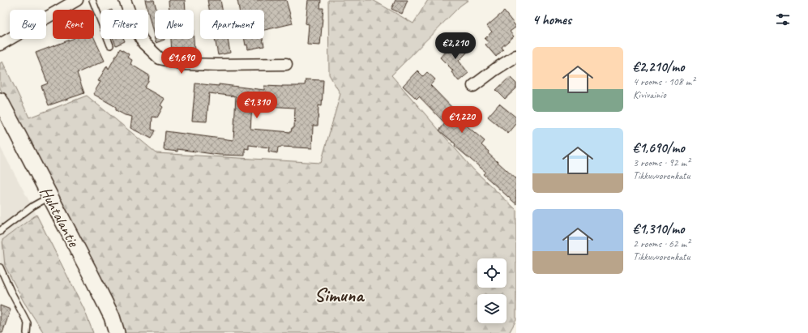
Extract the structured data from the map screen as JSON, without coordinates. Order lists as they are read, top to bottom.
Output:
{
  "streets": {
    "main road": ["Huhtalantie"]
  },
  "districts": ["Simuna"],
  "page": {
    "heading": "4 homes",
    "chip": [
      "Buy",
      "Rent",
      "Filters",
      "New",
      "Apartment"
    ],
    "price": [
      "€2,210",
      "€1,690",
      "€1,310",
      "€1,220"
    ],
    "list": [
      {
        "name": "€2,210/mo",
        "note": "4 rooms · 108 m² · Kivivainio"
      },
      {
        "name": "€1,690/mo",
        "note": "3 rooms · 92 m² · Tikkuvuorenkatu"
      },
      {
        "name": "€1,310/mo",
        "note": "2 rooms · 62 m² · Tikkuvuorenkatu"
      }
    ]
  }
}
